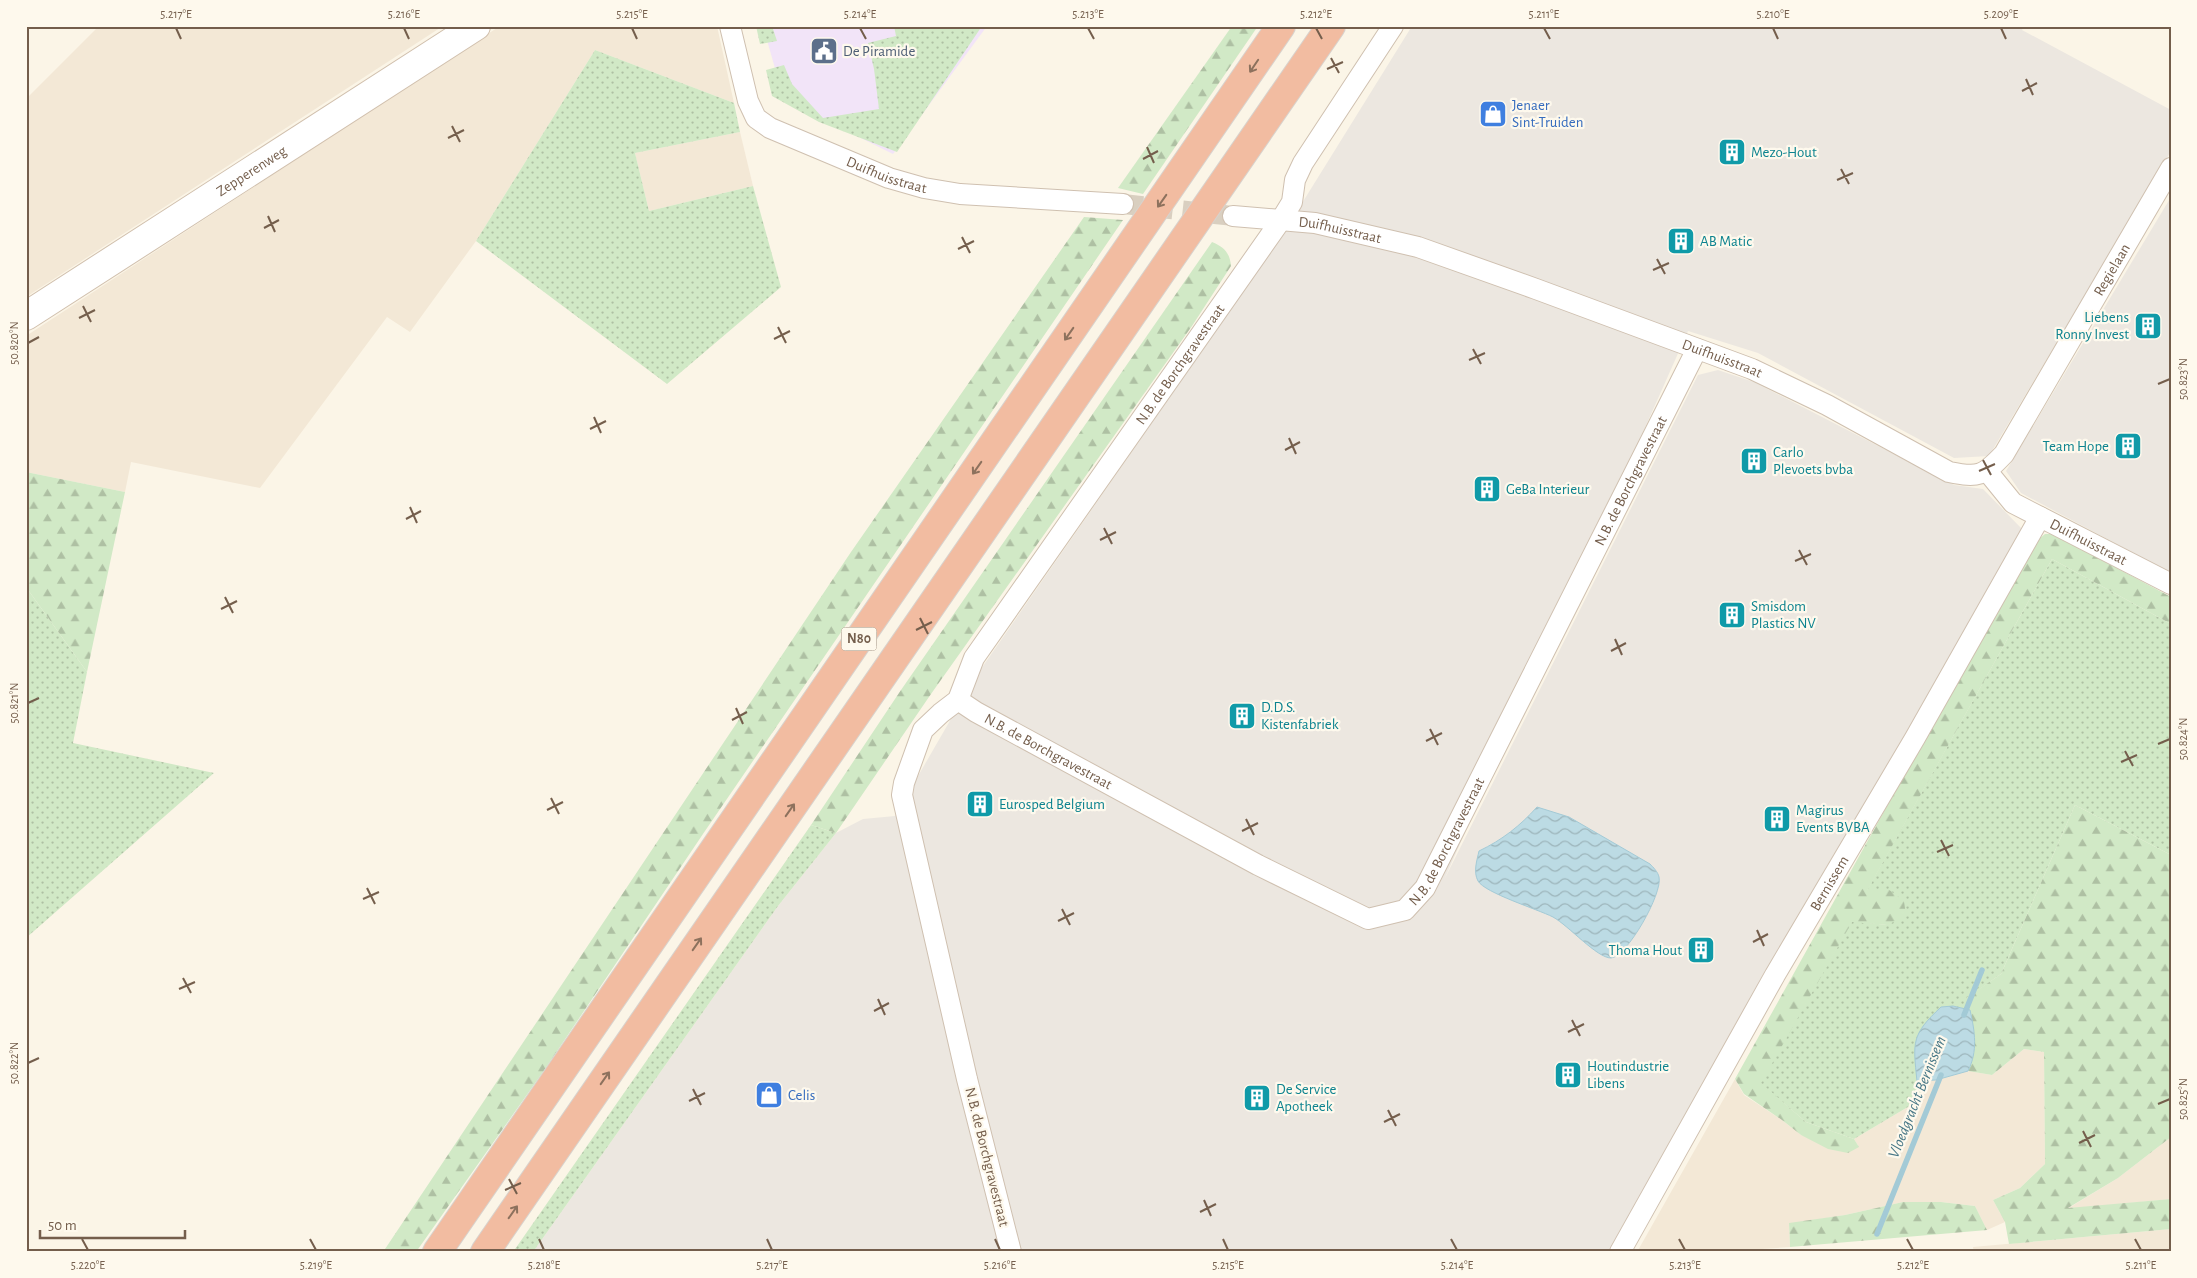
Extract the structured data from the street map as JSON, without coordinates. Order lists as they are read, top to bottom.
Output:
{
  "streets": {
    "highway": ["N80"],
    "street": [
      "Zepperenweg",
      "Duifhuisstraat",
      "Regielaan",
      "N.B. de Borchgravestraat",
      "Bernissem"
    ]
  },
  "crossings": [
    ["Duifhuisstraat", "Regielaan"],
    ["Duifhuisstraat", "N.B. de Borchgravestraat"],
    ["Duifhuisstraat", "Bernissem"]
  ],
  "water": ["Vloedgracht Bernissem"],
  "places": {
    "public building": ["De Piramide"],
    "shop": ["Jenaer Sint-Truiden", "Celis"],
    "building": [
      "Mezo-Hout",
      "AB Matic",
      "Liebens Ronny Invest",
      "Team Hope",
      "Carlo Plevoets bvba",
      "GeBa Interieur",
      "Smisdom Plastics NV",
      "D.D.S. Kistenfabriek",
      "Eurosped Belgium",
      "Magirus Events BVBA",
      "Thoma Hout",
      "Houtindustrie Libens",
      "De Service Apotheek"
    ]
  },
  "scale_bar": "50 m",
  "coordinates": [
    "5.217°E",
    "5.216°E",
    "5.215°E",
    "5.214°E",
    "5.213°E",
    "5.212°E",
    "5.211°E",
    "5.210°E",
    "5.209°E",
    "50.820°N",
    "50.823°N",
    "50.821°N",
    "50.824°N",
    "50.822°N",
    "50.825°N",
    "5.220°E",
    "5.219°E",
    "5.218°E"
  ]
}
